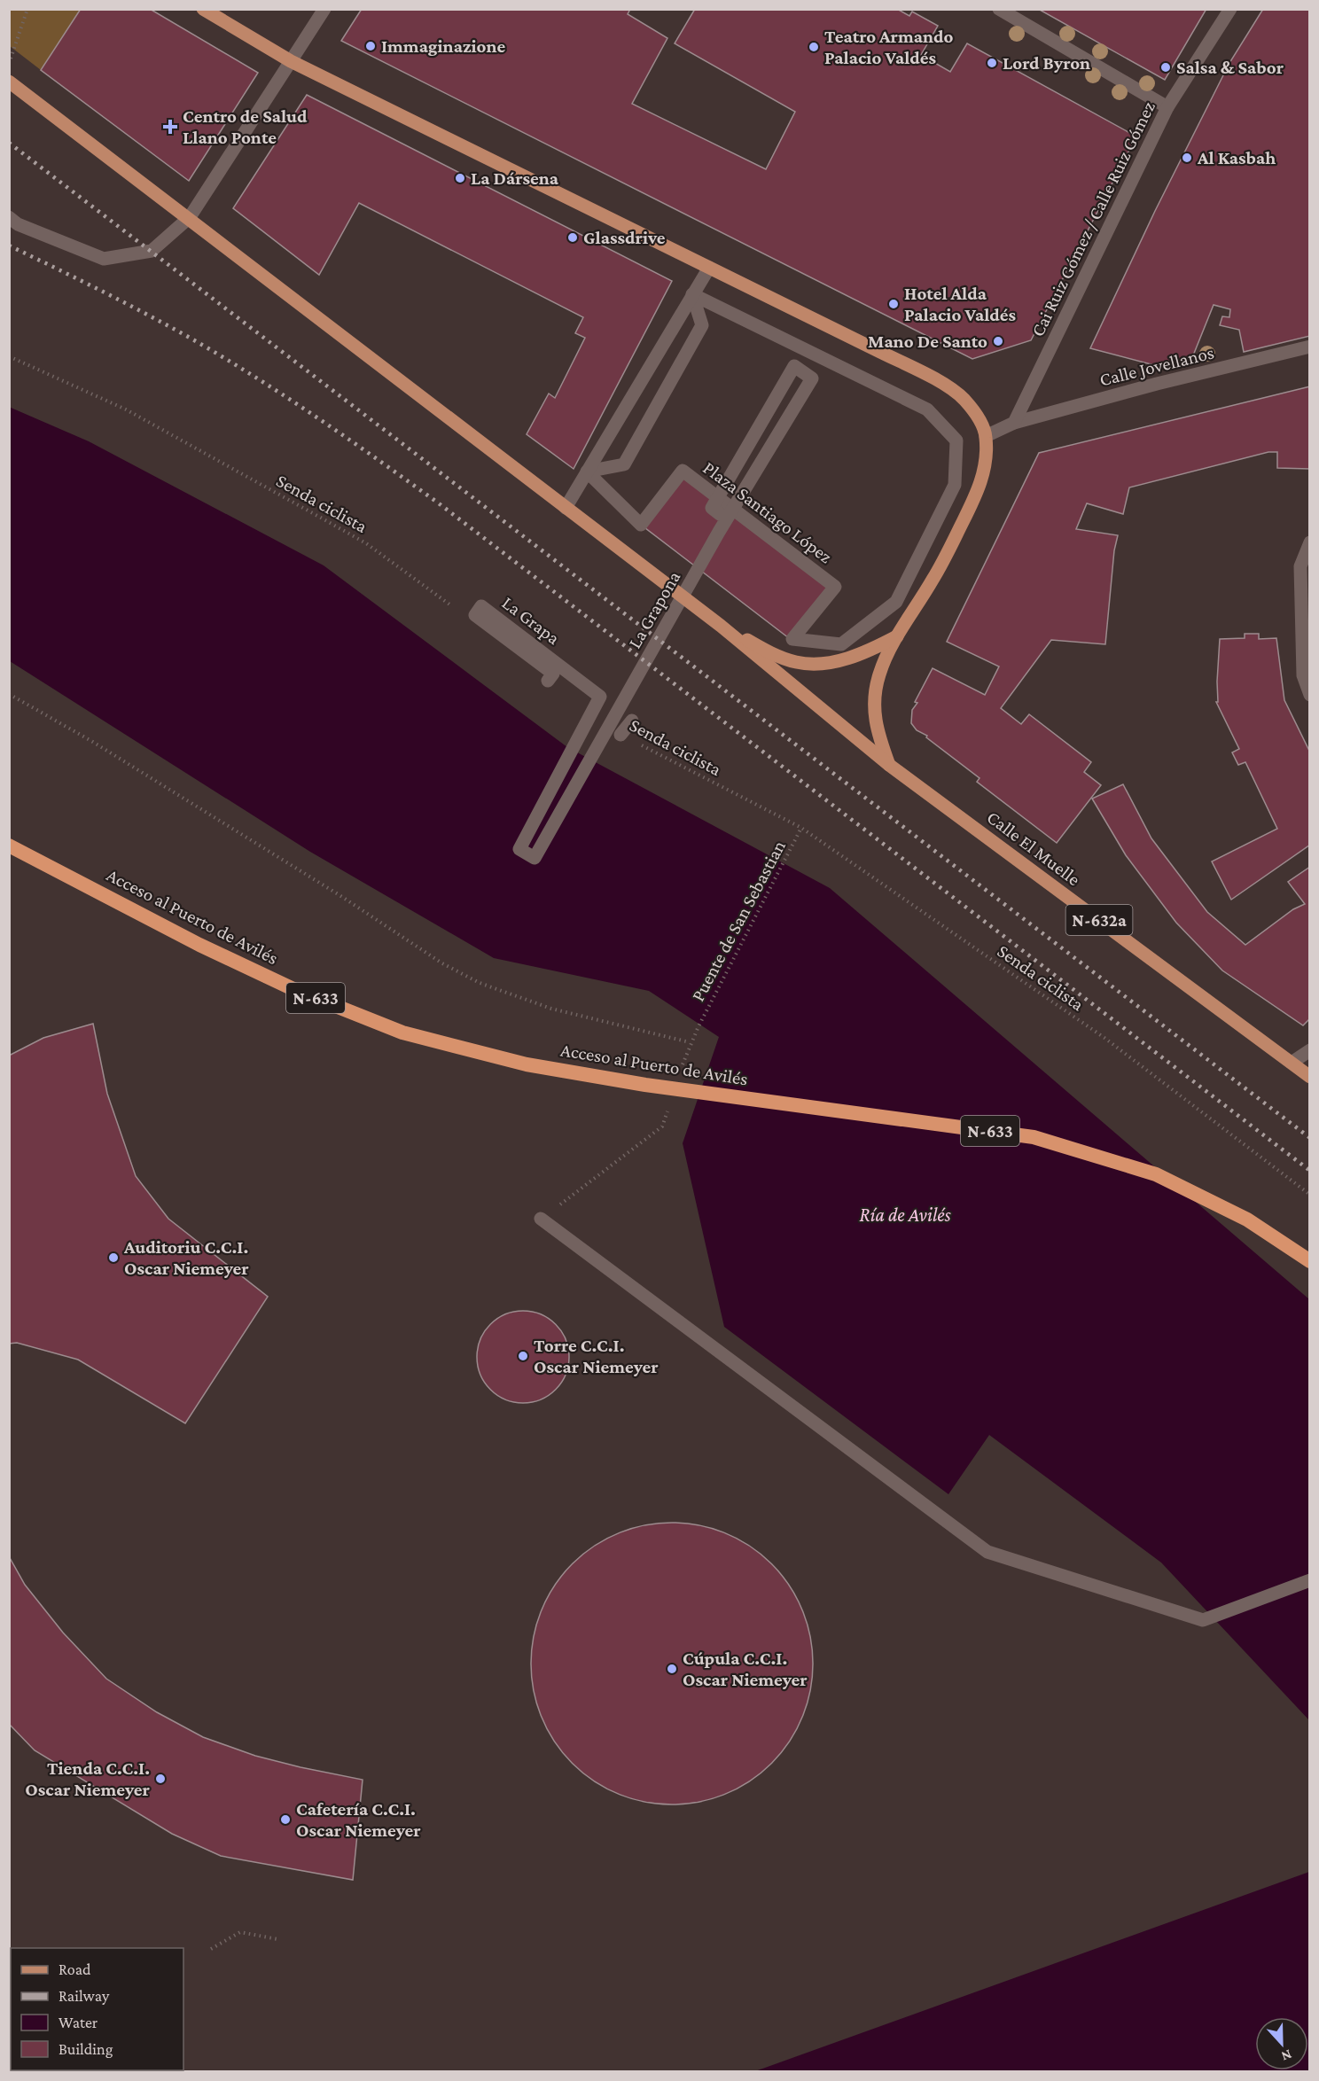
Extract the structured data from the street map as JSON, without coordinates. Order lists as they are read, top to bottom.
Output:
{
  "streets": {
    "highway": ["Acceso al Puerto de Avilés", "N-633"],
    "main road": ["Calle El Muelle", "N-632a"],
    "street": [
      "Cai Ruiz Gómez / Calle Ruiz Gómez",
      "Calle Jovellanos",
      "Plaza Santiago López",
      "La Grapona",
      "La Grapa"
    ],
    "path": ["Senda ciclista", "Puente de San Sebastian"]
  },
  "crossings": [
    ["Cai Ruiz Gómez / Calle Ruiz Gómez", "Calle Jovellanos"],
    ["Senda ciclista", "Puente de San Sebastian"],
    ["La Grapona", "La Grapa"]
  ],
  "water": ["Ría de Avilés"],
  "places": {
    "other": [
      "Immaginazione",
      "Teatro Armando Palacio Valdés",
      "Lord Byron",
      "Salsa & Sabor",
      "Al Kasbah",
      "La Dársena",
      "Glassdrive",
      "Hotel Alda Palacio Valdés",
      "Mano De Santo",
      "Auditoriu C.C.I. Oscar Niemeyer",
      "Torre C.C.I. Oscar Niemeyer",
      "Cúpula C.C.I. Oscar Niemeyer",
      "Tienda C.C.I. Oscar Niemeyer",
      "Cafetería C.C.I. Oscar Niemeyer"
    ],
    "health": ["Centro de Salud Llano Ponte"]
  },
  "legend": [
    "Road",
    "Railway",
    "Water",
    "Building"
  ],
  "north": "bottom"
}
